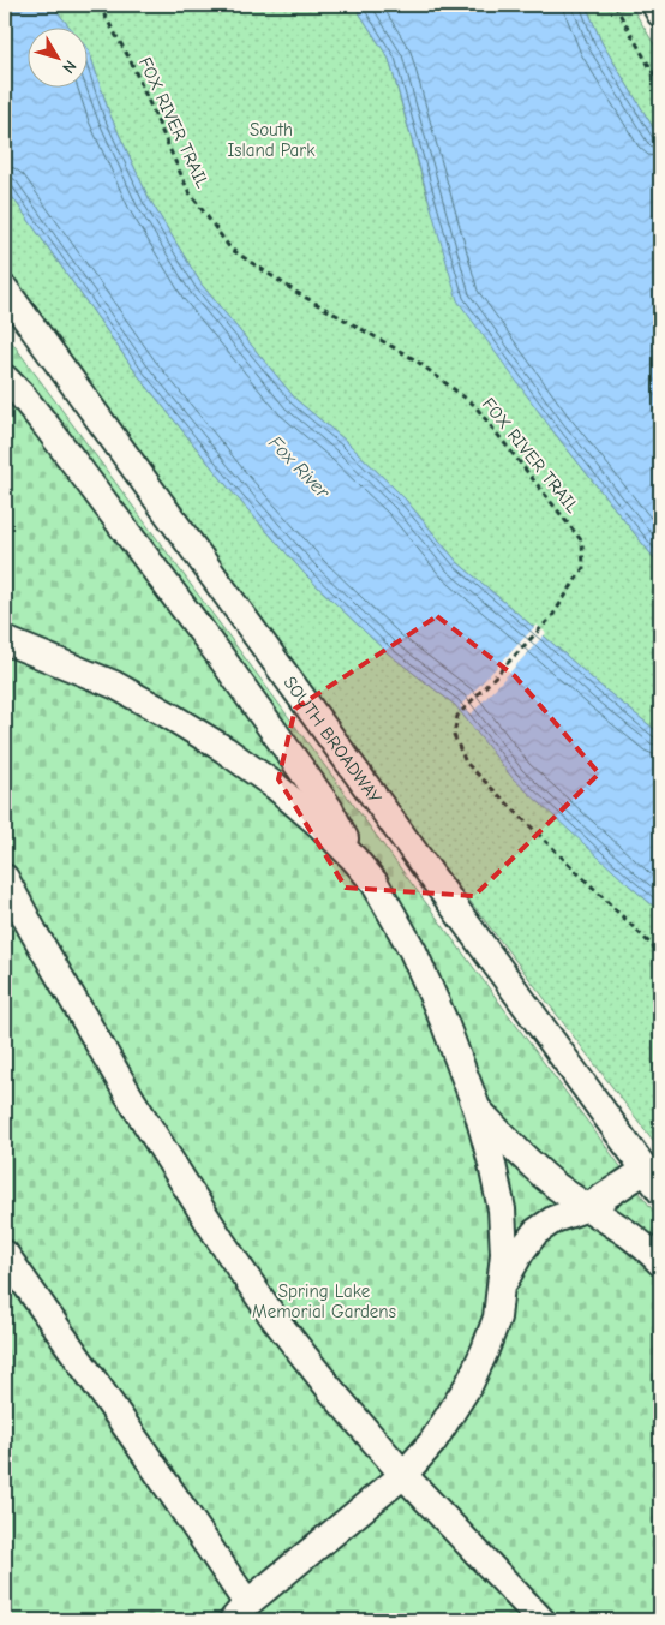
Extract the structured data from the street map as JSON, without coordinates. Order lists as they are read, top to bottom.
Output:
{
  "streets": {
    "street": ["SOUTH BROADWAY"],
    "path": ["FOX RIVER TRAIL"]
  },
  "water": ["Fox River"],
  "parks": ["South Island Park", "Spring Lake Memorial Gardens"],
  "north": "bottom right"
}
